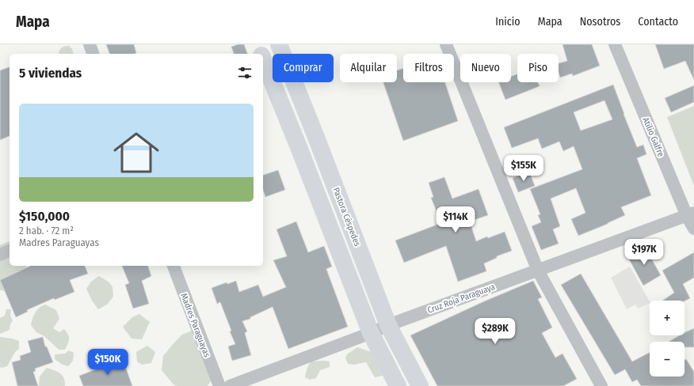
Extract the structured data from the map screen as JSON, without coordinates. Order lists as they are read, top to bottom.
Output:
{
  "streets": {
    "main road": ["Pastora Céspedes"],
    "street": ["Atilio Galfre", "Cruz Roja Paraguaya", "Madres Paraguayas"]
  },
  "crossings": [
    ["Atilio Galfre", "Cruz Roja Paraguaya"],
    ["Pastora Céspedes", "Cruz Roja Paraguaya"]
  ],
  "page": {
    "header": "Mapa",
    "nav": [
      "Inicio",
      "Mapa",
      "Nosotros",
      "Contacto"
    ],
    "chip": [
      "Comprar",
      "Alquilar",
      "Filtros",
      "Nuevo",
      "Piso"
    ],
    "heading": "5 viviendas",
    "list": [
      {
        "name": "$150,000",
        "note": "2 hab. · 72 m² · Madres Paraguayas"
      }
    ],
    "price": [
      "$155K",
      "$114K",
      "$197K",
      "$289K",
      "$150K"
    ],
    "map_buttons": ["+", "−"]
  }
}
